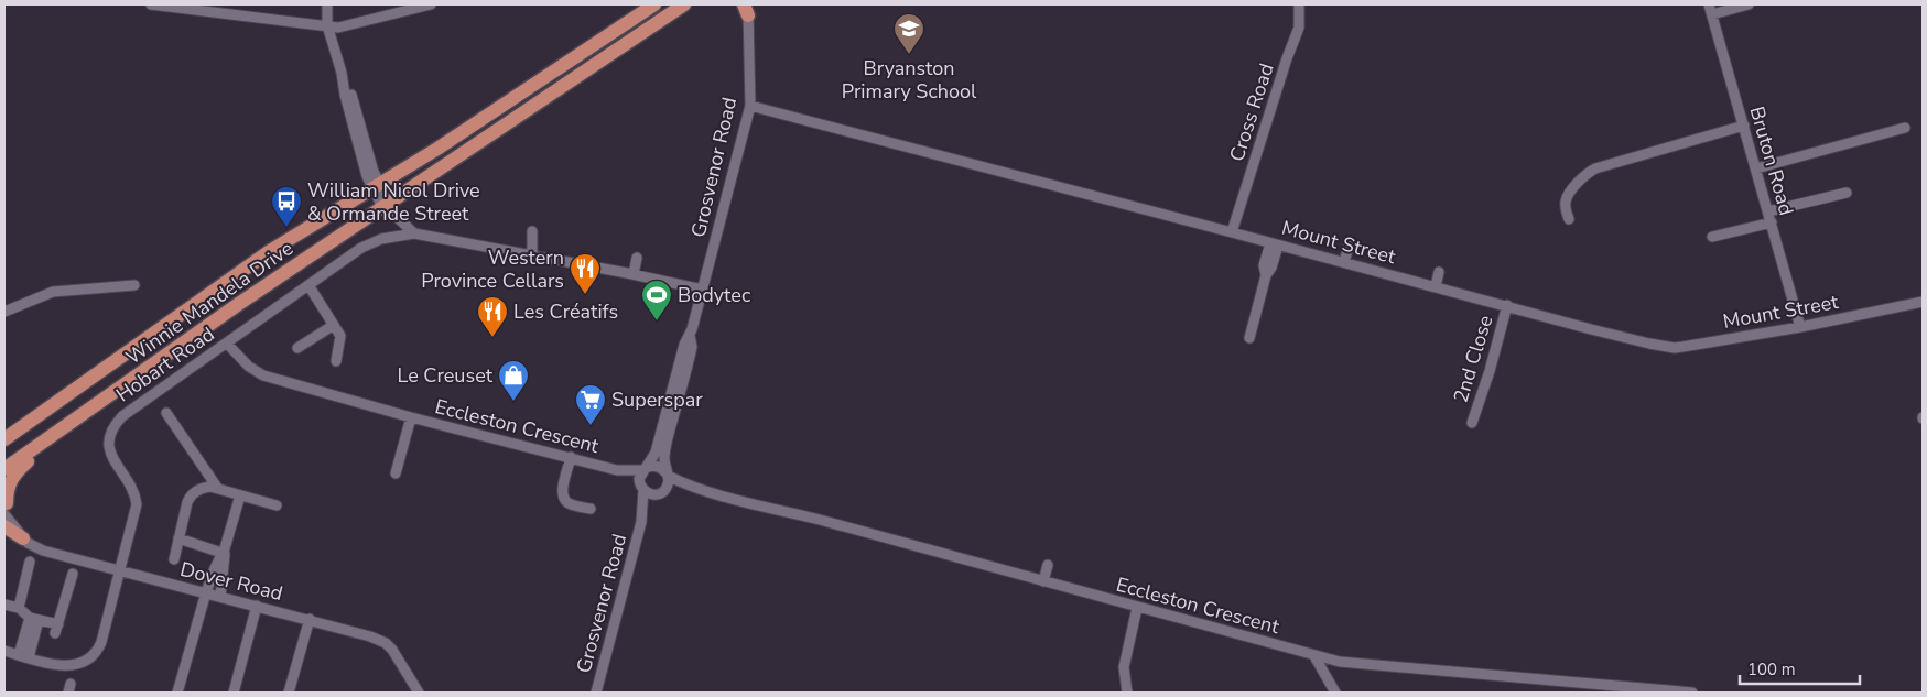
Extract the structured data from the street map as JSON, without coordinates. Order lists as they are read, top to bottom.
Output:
{
  "streets": {
    "main road": ["Winnie Mandela Drive"],
    "street": [
      "Cross Road",
      "Bruton Road",
      "Grosvenor Road",
      "Mount Street",
      "2nd Close",
      "Hobart Road",
      "Eccleston Crescent",
      "Dover Road"
    ]
  },
  "crossings": [
    ["Cross Road", "Mount Street"],
    ["Bruton Road", "Mount Street"],
    ["Grosvenor Road", "Mount Street"],
    ["Grosvenor Road", "Hobart Road"],
    ["Grosvenor Road", "Eccleston Crescent"],
    ["Mount Street", "2nd Close"],
    ["Hobart Road", "Eccleston Crescent"],
    ["Hobart Road", "Dover Road"]
  ],
  "places": {
    "school or university": ["Bryanston Primary School"],
    "bus stop": ["William Nicol Drive & Ormande Street"],
    "restaurant": ["Western Province Cellars", "Les Créatifs"],
    "sports": ["Bodytec"],
    "shop": ["Le Creuset"],
    "supermarket": ["Superspar"]
  },
  "scale_bar": "100 m"
}
